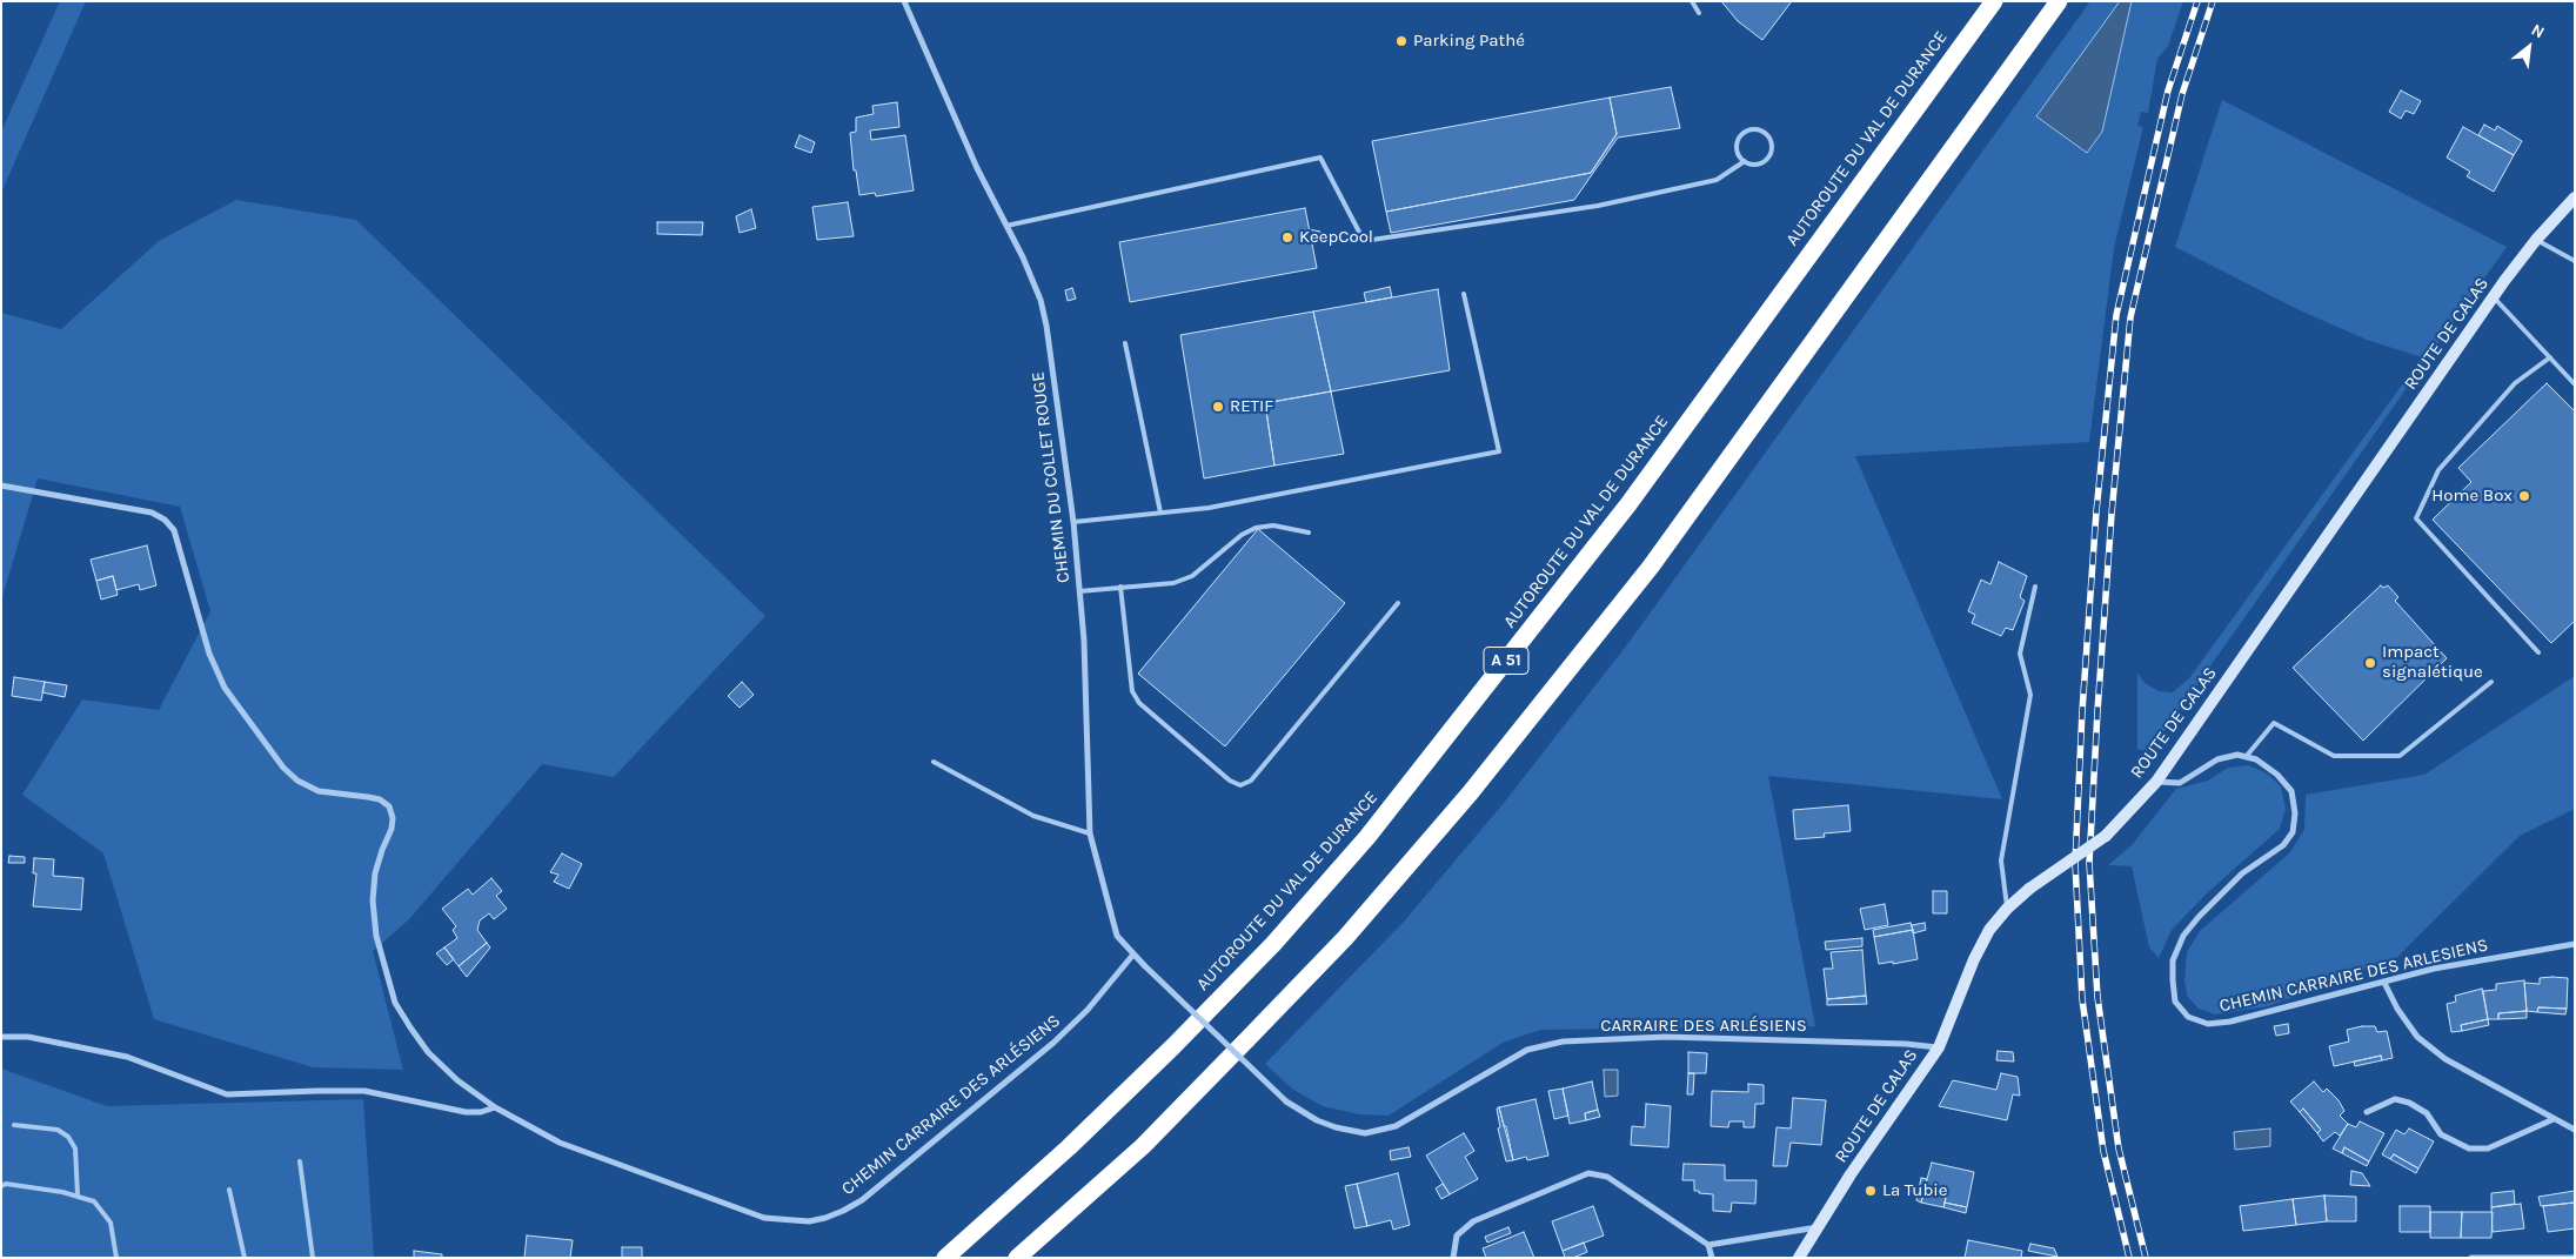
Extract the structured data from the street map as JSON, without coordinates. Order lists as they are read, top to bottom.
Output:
{
  "streets": {
    "highway": ["AUTOROUTE DU VAL DE DURANCE", "A 51"],
    "main road": ["ROUTE DE CALAS"],
    "street": [
      "CHEMIN DU COLLET ROUGE",
      "CHEMIN CARRAIRE DES ARLESIENS",
      "CARRAIRE DES ARLÉSIENS",
      "CHEMIN CARRAIRE DES ARLÉSIENS"
    ]
  },
  "crossings": [
    ["ROUTE DE CALAS", "CARRAIRE DES ARLÉSIENS"],
    ["CHEMIN DU COLLET ROUGE", "CARRAIRE DES ARLÉSIENS"],
    ["CHEMIN DU COLLET ROUGE", "CHEMIN CARRAIRE DES ARLÉSIENS"]
  ],
  "places": [
    "Parking Pathé",
    "KeepCool",
    "RETIF",
    "Home Box",
    "Impact signalétique",
    "La Tubie"
  ],
  "north": "top right"
}
